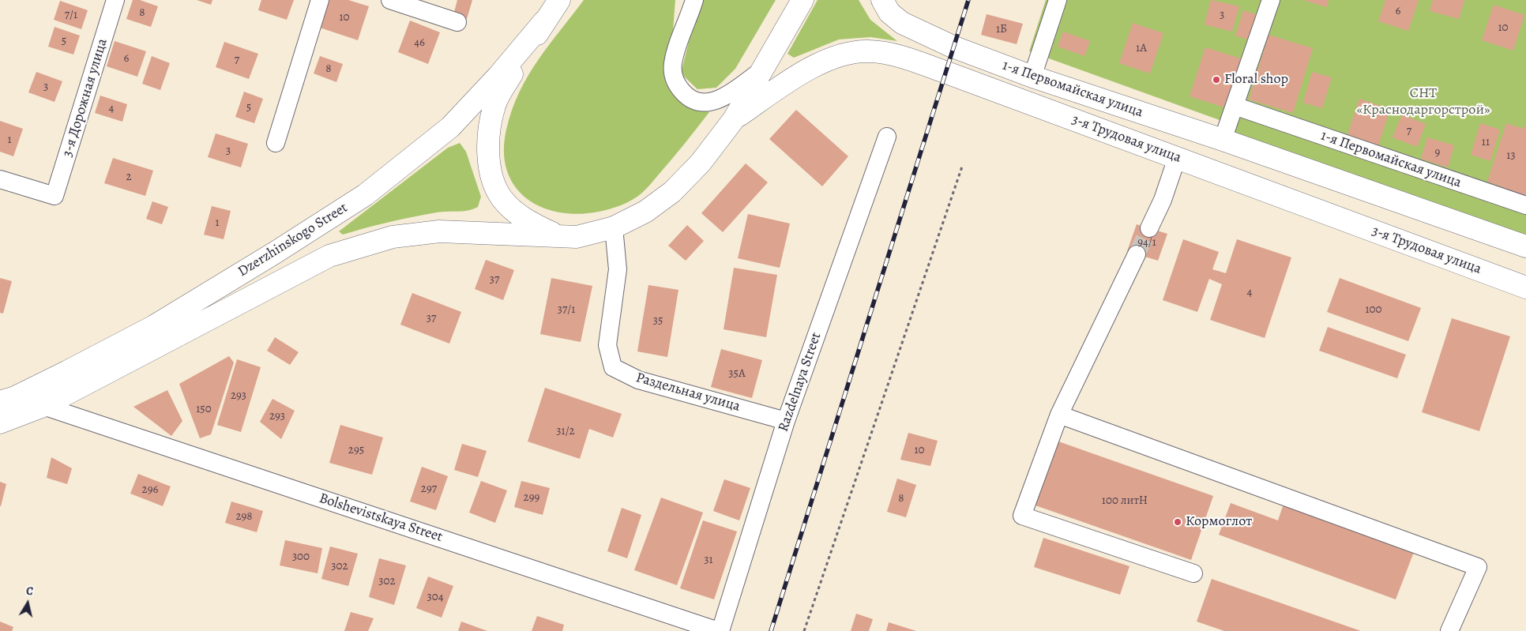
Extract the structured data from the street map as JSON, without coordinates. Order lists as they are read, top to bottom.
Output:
{
  "streets": {
    "main road": ["1-я Первомайская улица", "3-я Трудовая улица", "Dzerzhinskogo Street"],
    "street": [
      "3-я Дорожная улица",
      "Razdelnaya Street",
      "Раздельная улица",
      "Bolshevistskaya Street"
    ]
  },
  "crossings": [
    ["3-я Трудовая улица", "Dzerzhinskogo Street"],
    ["Dzerzhinskogo Street", "Раздельная улица"],
    ["Dzerzhinskogo Street", "Bolshevistskaya Street"],
    ["Razdelnaya Street", "Раздельная улица"],
    ["Razdelnaya Street", "Bolshevistskaya Street"]
  ],
  "parks": ["СНТ «Краснодаргорстрой»"],
  "places": ["Floral shop", "Кормоглот"],
  "house_numbers": [
    "6",
    "8",
    "7/1",
    "3",
    "10",
    "10",
    "1Б",
    "5",
    "46",
    "1А",
    "6",
    "7",
    "8",
    "3",
    "5",
    "4",
    "7",
    "1",
    "11",
    "3",
    "9",
    "13",
    "2",
    "1",
    "94/1",
    "37",
    "4",
    "37/1",
    "100",
    "37",
    "35",
    "35А",
    "293",
    "150",
    "293",
    "31/2",
    "295",
    "10",
    "297",
    "296",
    "299",
    "8",
    "100 литН",
    "298",
    "300",
    "31",
    "302",
    "302",
    "304"
  ],
  "north": "top"
}
